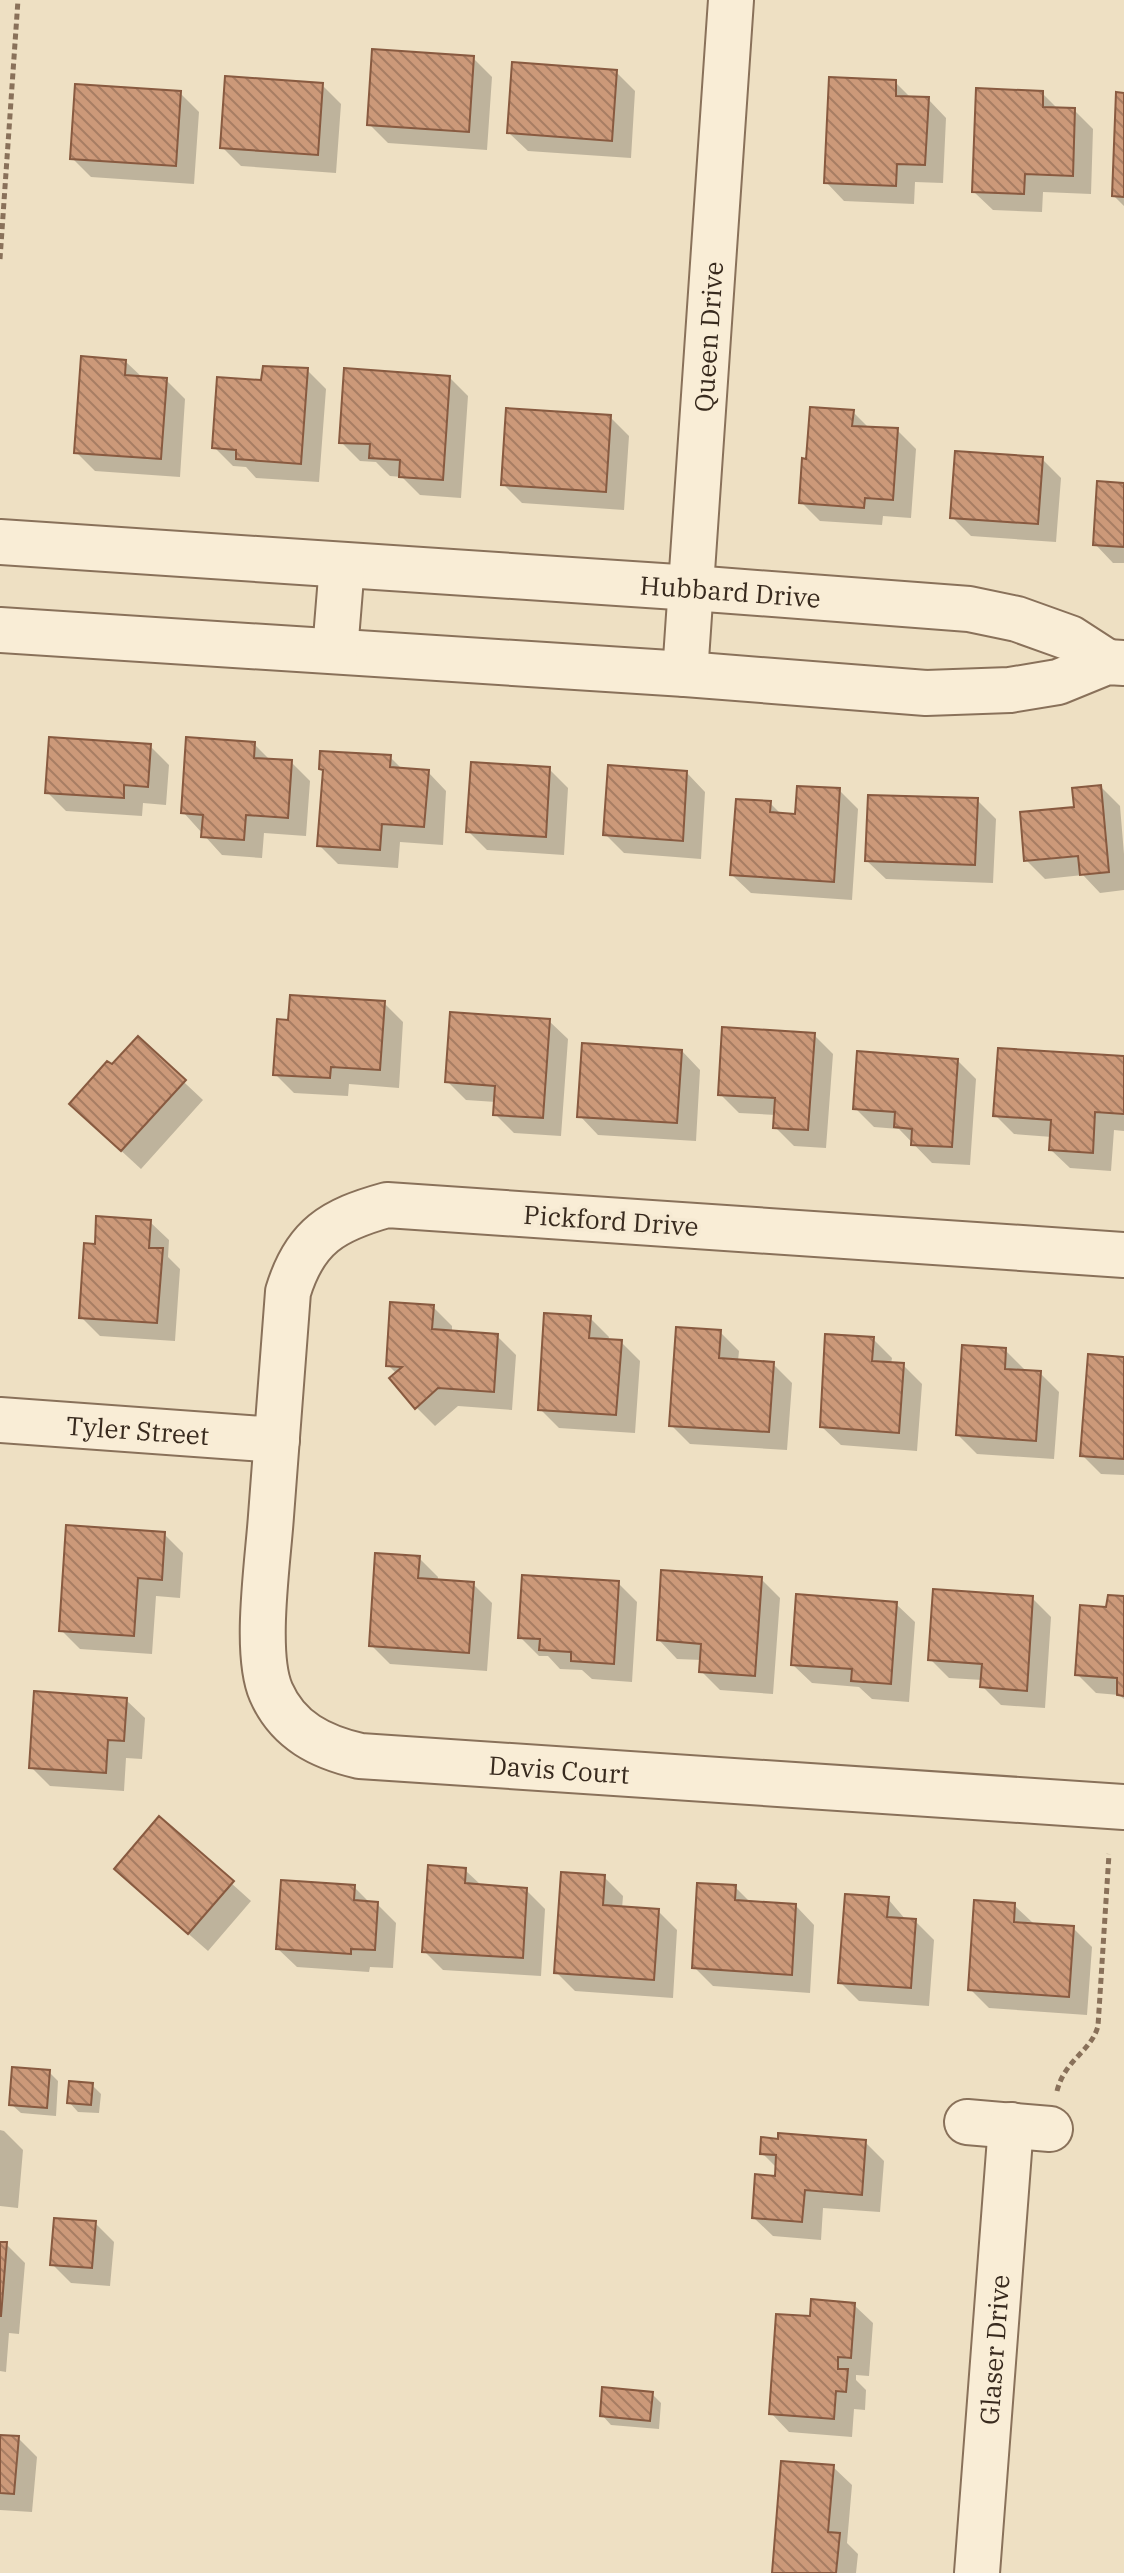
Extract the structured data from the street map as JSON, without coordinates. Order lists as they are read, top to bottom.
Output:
{
  "streets": {
    "street": [
      "Queen Drive",
      "Hubbard Drive",
      "Pickford Drive",
      "Tyler Street",
      "Davis Court",
      "Glaser Drive"
    ]
  },
  "crossings": [
    ["Queen Drive", "Hubbard Drive"],
    ["Pickford Drive", "Tyler Street"],
    ["Pickford Drive", "Davis Court"],
    ["Tyler Street", "Davis Court"]
  ]
}
